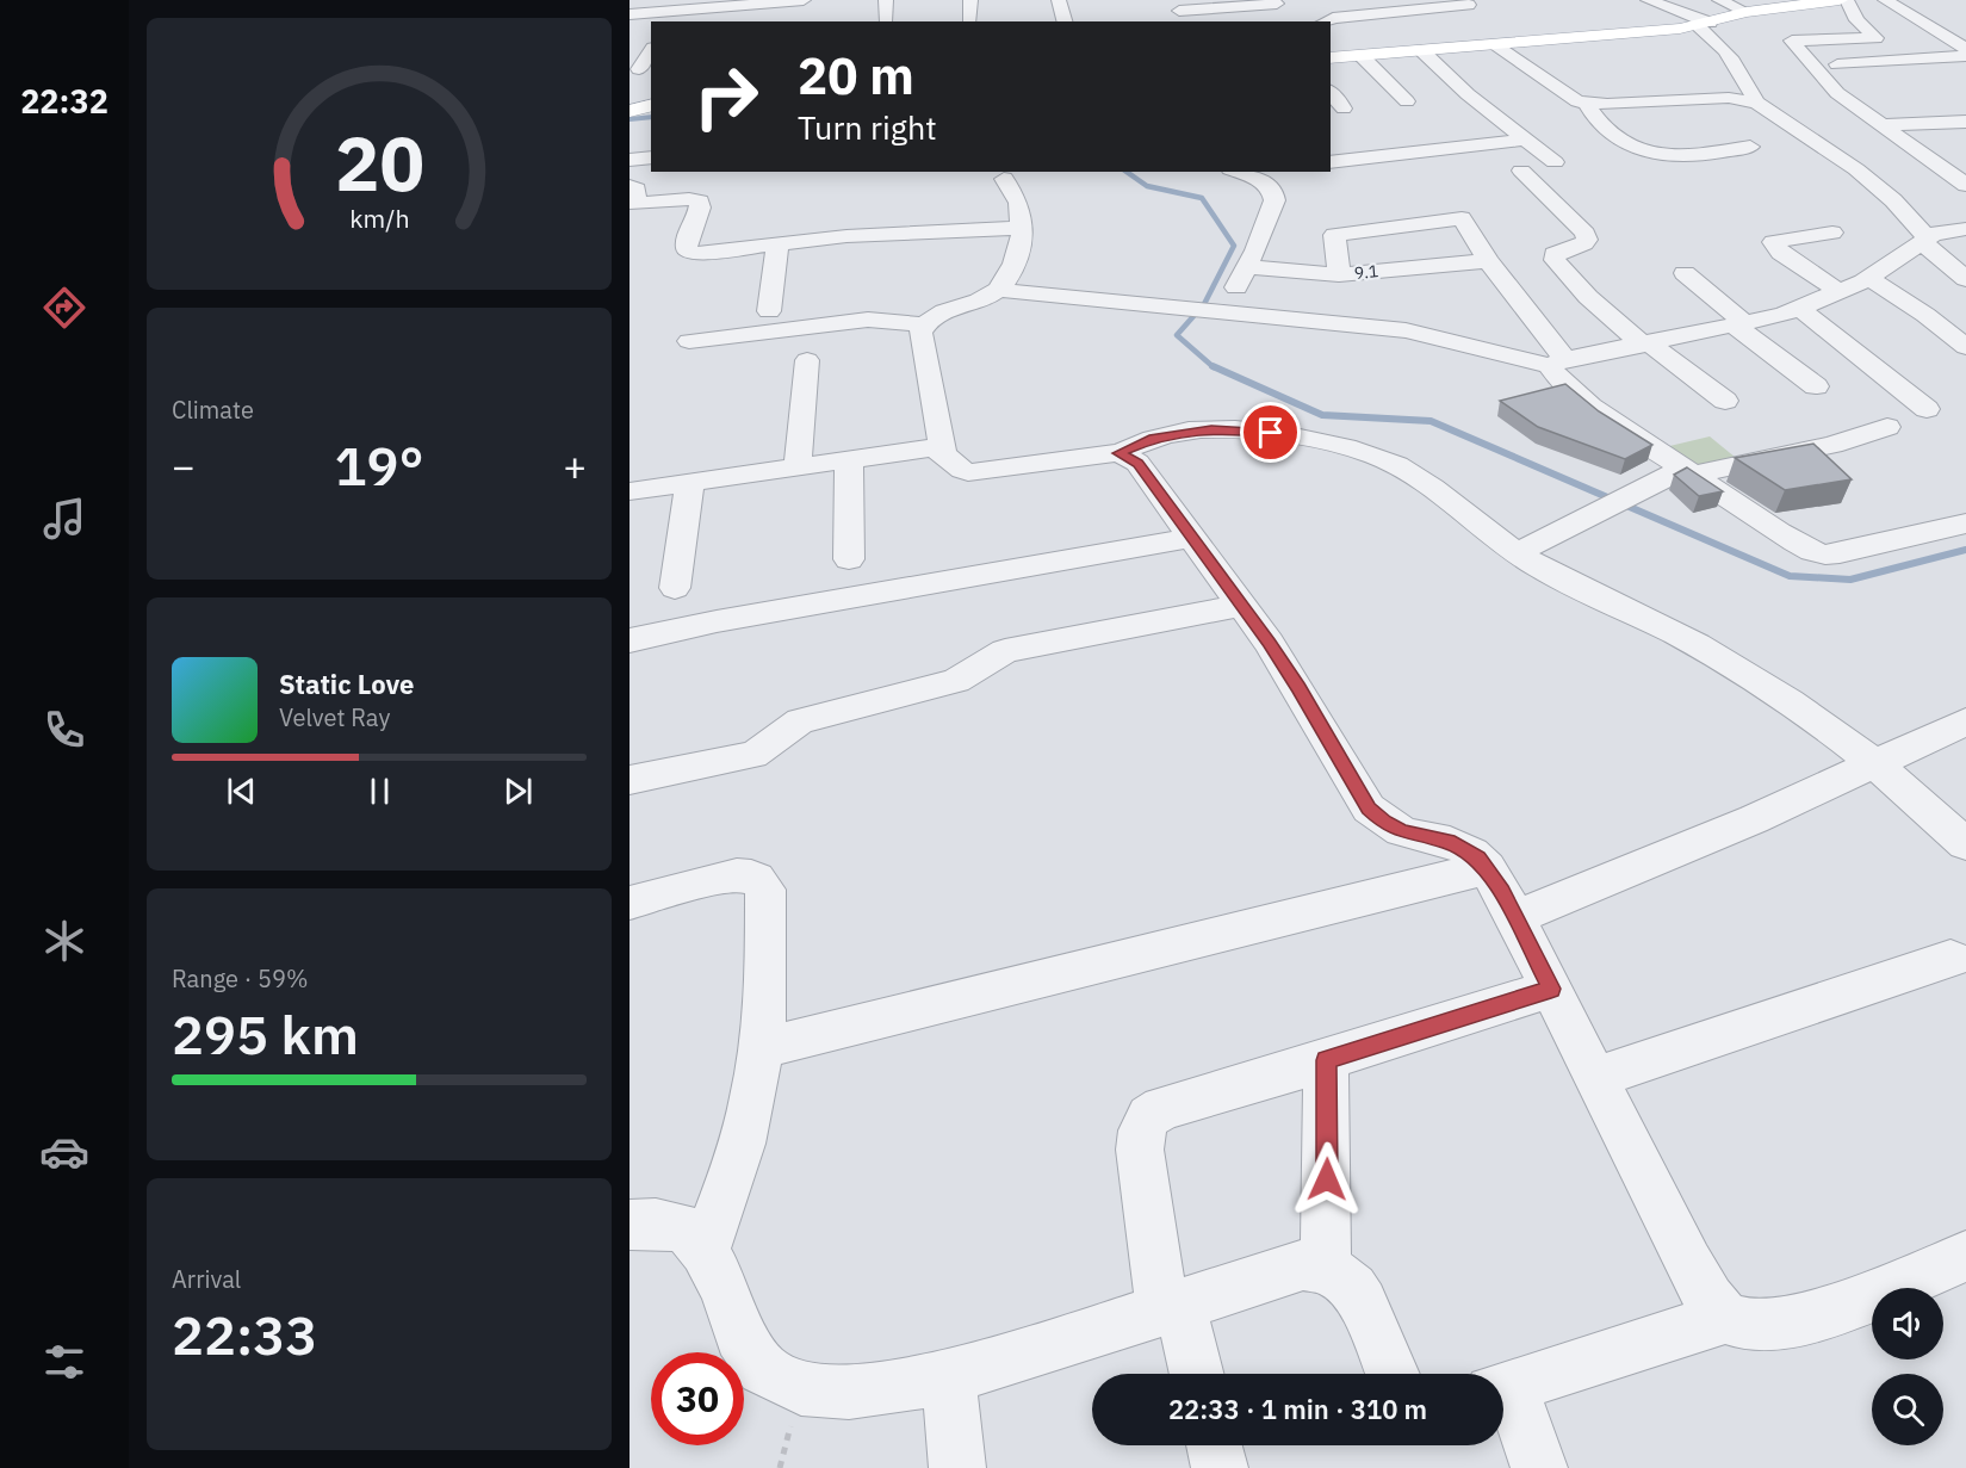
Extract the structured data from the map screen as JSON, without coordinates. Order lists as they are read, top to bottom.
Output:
{
  "streets": {
    "street": ["9.1"]
  },
  "page": {
    "tabs": "22:32",
    "turn": ["20 m", "Turn right"],
    "tile": [
      "Climate",
      ["Range · 59%", "295 km"],
      ["Arrival", "22:33"]
    ],
    "heat": ["−", "19°", "+"],
    "song": ["Static Love", "Velvet Ray"],
    "limit": "30",
    "trip": "22:33 · 1 min · 310 m",
    "gauge": ["20", "km/h"]
  }
}
